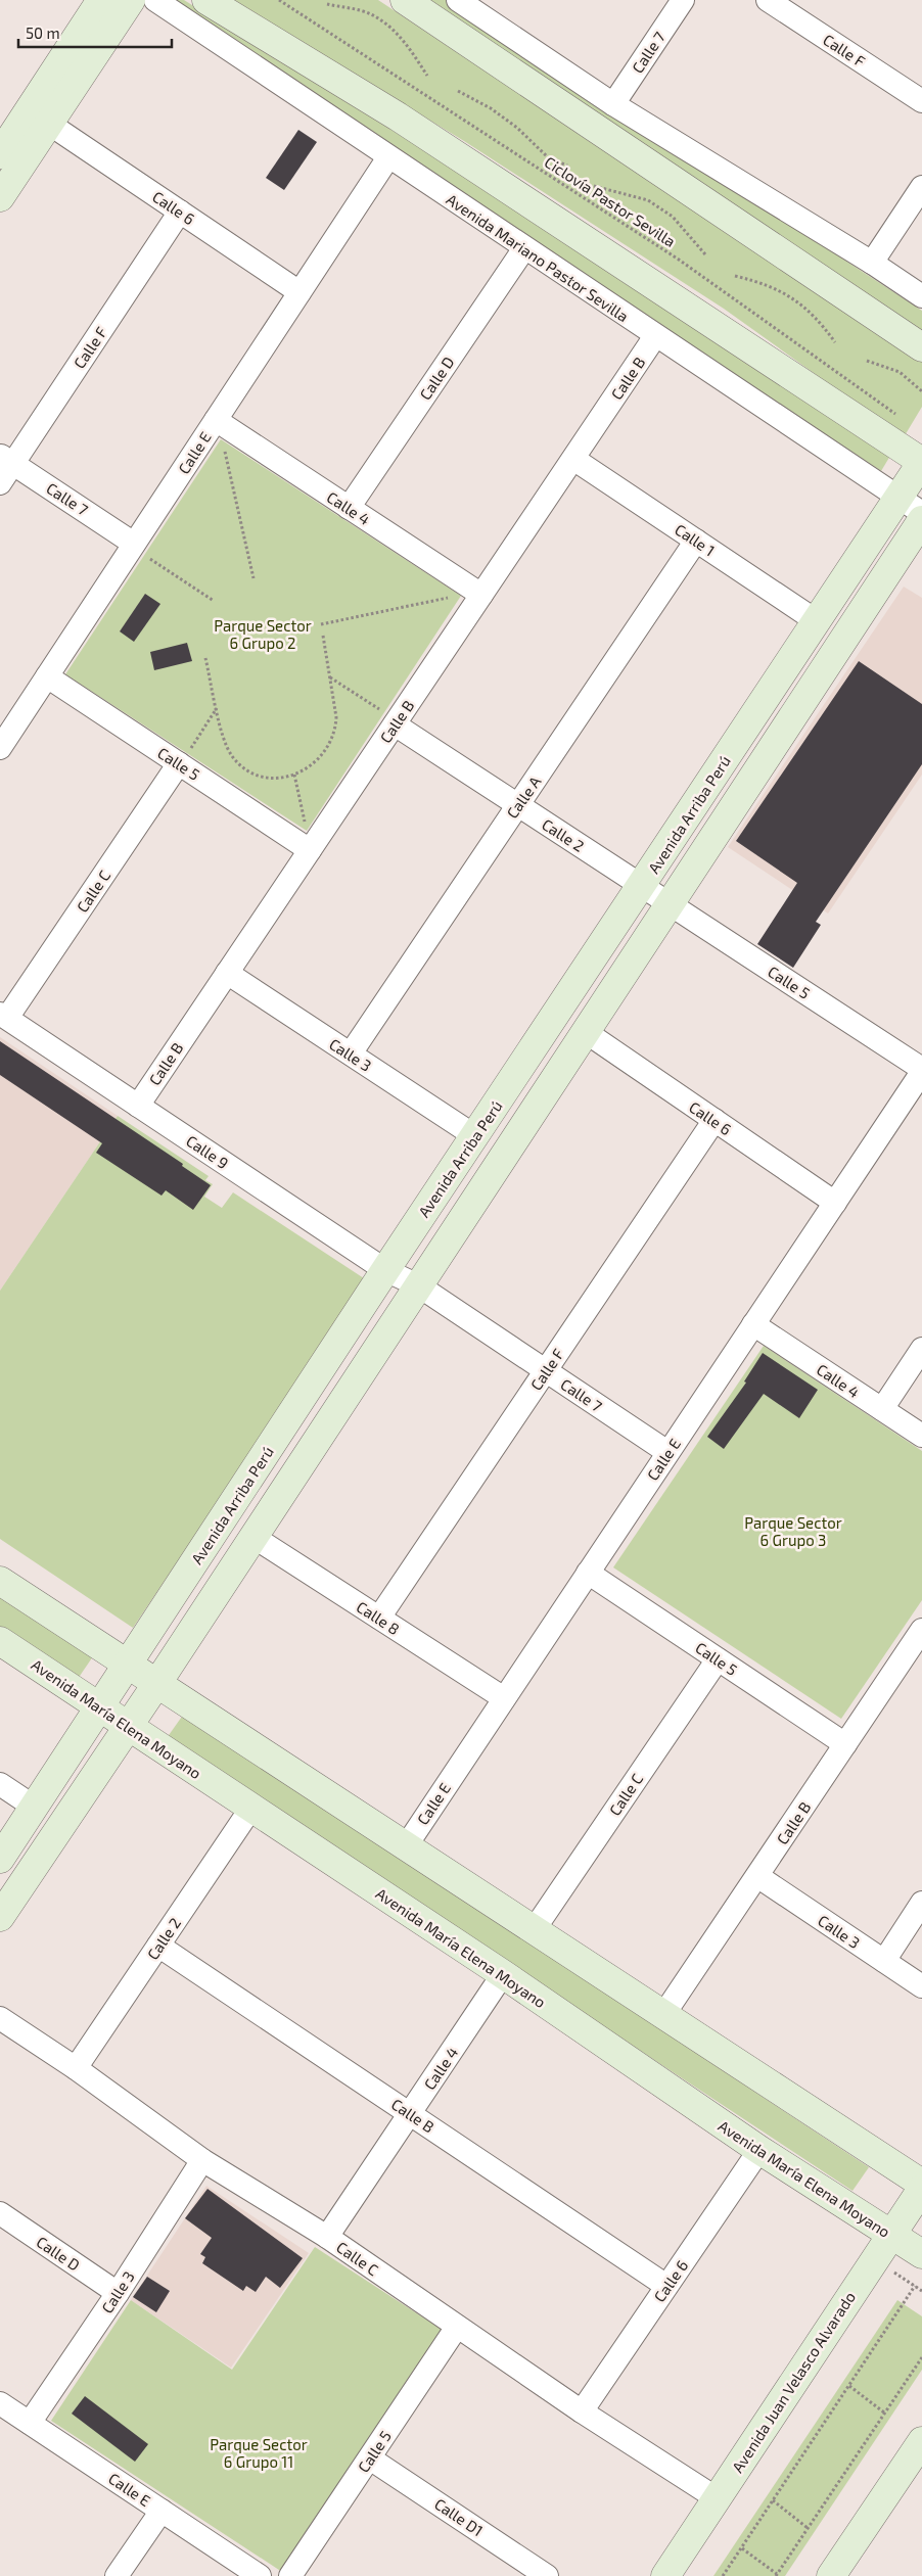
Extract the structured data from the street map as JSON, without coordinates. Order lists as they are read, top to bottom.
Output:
{
  "streets": {
    "street": [
      "Calle F",
      "Calle 7",
      "Calle 6",
      "Avenida Mariano Pastor Sevilla",
      "Calle D",
      "Calle B",
      "Calle E",
      "Calle 4",
      "Calle 1",
      "Calle 5",
      "Calle A",
      "Avenida Arriba Perú",
      "Calle 2",
      "Calle C",
      "Calle 3",
      "Calle 9",
      "Calle 8",
      "Avenida María Elena Moyano",
      "Avenida Juan Velasco Alvarado",
      "Calle D1"
    ],
    "path": ["Ciclovía Pastor Sevilla"]
  },
  "crossings": [
    ["Calle F", "Calle 7"],
    ["Calle F", "Calle 6"],
    ["Calle F", "Calle 8"],
    ["Calle 7", "Calle E"],
    ["Calle 7", "Avenida Arriba Perú"],
    ["Calle 7", "Calle 9"],
    ["Calle 6", "Calle B"],
    ["Calle 6", "Calle E"],
    ["Calle 6", "Avenida Arriba Perú"],
    ["Calle 6", "Calle C"],
    ["Calle 6", "Avenida María Elena Moyano"],
    ["Avenida Mariano Pastor Sevilla", "Calle D"],
    ["Avenida Mariano Pastor Sevilla", "Calle B"],
    ["Avenida Mariano Pastor Sevilla", "Calle E"],
    ["Avenida Mariano Pastor Sevilla", "Avenida Arriba Perú"],
    ["Calle D", "Calle 4"],
    ["Calle D", "Calle 3"],
    ["Calle B", "Calle 4"],
    ["Calle B", "Calle 1"],
    ["Calle B", "Calle 5"],
    ["Calle B", "Calle 2"],
    ["Calle B", "Calle 3"],
    ["Calle B", "Calle 9"],
    ["Calle E", "Calle 4"],
    ["Calle E", "Calle 5"],
    ["Calle E", "Calle 3"],
    ["Calle E", "Calle 8"],
    ["Calle 4", "Calle C"],
    ["Calle 4", "Avenida María Elena Moyano"],
    ["Calle 1", "Calle A"],
    ["Calle 1", "Avenida Arriba Perú"],
    ["Calle 5", "Avenida Arriba Perú"],
    ["Calle 5", "Calle 2"],
    ["Calle 5", "Calle C"],
    ["Calle 5", "Calle D1"],
    ["Calle A", "Calle 2"],
    ["Calle A", "Calle 3"],
    ["Avenida Arriba Perú", "Calle 2"],
    ["Avenida Arriba Perú", "Calle 3"],
    ["Avenida Arriba Perú", "Calle 9"],
    ["Avenida Arriba Perú", "Calle 8"],
    ["Avenida Arriba Perú", "Avenida María Elena Moyano"],
    ["Calle 2", "Calle C"],
    ["Calle 2", "Avenida María Elena Moyano"],
    ["Calle C", "Calle 3"],
    ["Calle C", "Calle 9"],
    ["Calle C", "Avenida Juan Velasco Alvarado"],
    ["Avenida María Elena Moyano", "Avenida Juan Velasco Alvarado"]
  ],
  "parks": ["Parque Sector 6 Grupo 2", "Parque Sector 6 Grupo 3", "Parque Sector 6 Grupo 11"],
  "scale_bar": "50 m"
}
